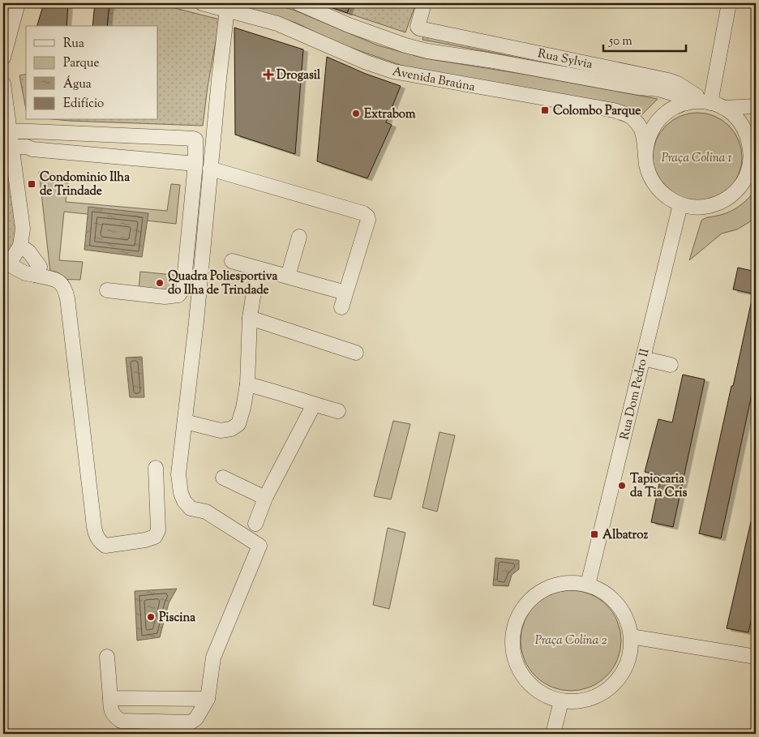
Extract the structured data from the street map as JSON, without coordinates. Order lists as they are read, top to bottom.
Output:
{
  "streets": {
    "street": ["Rua Sylvia", "Avenida Braúna", "Rua Dom Pedro II"]
  },
  "crossings": [
    ["Rua Sylvia", "Avenida Braúna"],
    ["Rua Sylvia", "Rua Dom Pedro II"],
    ["Avenida Braúna", "Rua Dom Pedro II"]
  ],
  "parks": ["Praça Colina 1", "Praça Colina 2"],
  "places": {
    "health": ["Drogasil"],
    "transit": ["Colombo Parque", "Condominio Ilha de Trindade", "Albatroz"],
    "other": [
      "Extrabom",
      "Quadra Poliesportiva do Ilha de Trindade",
      "Tapiocaria da Tia Cris",
      "Piscina"
    ]
  },
  "legend": [
    "Rua",
    "Parque",
    "Água",
    "Edifício"
  ],
  "scale_bar": "50 m"
}
